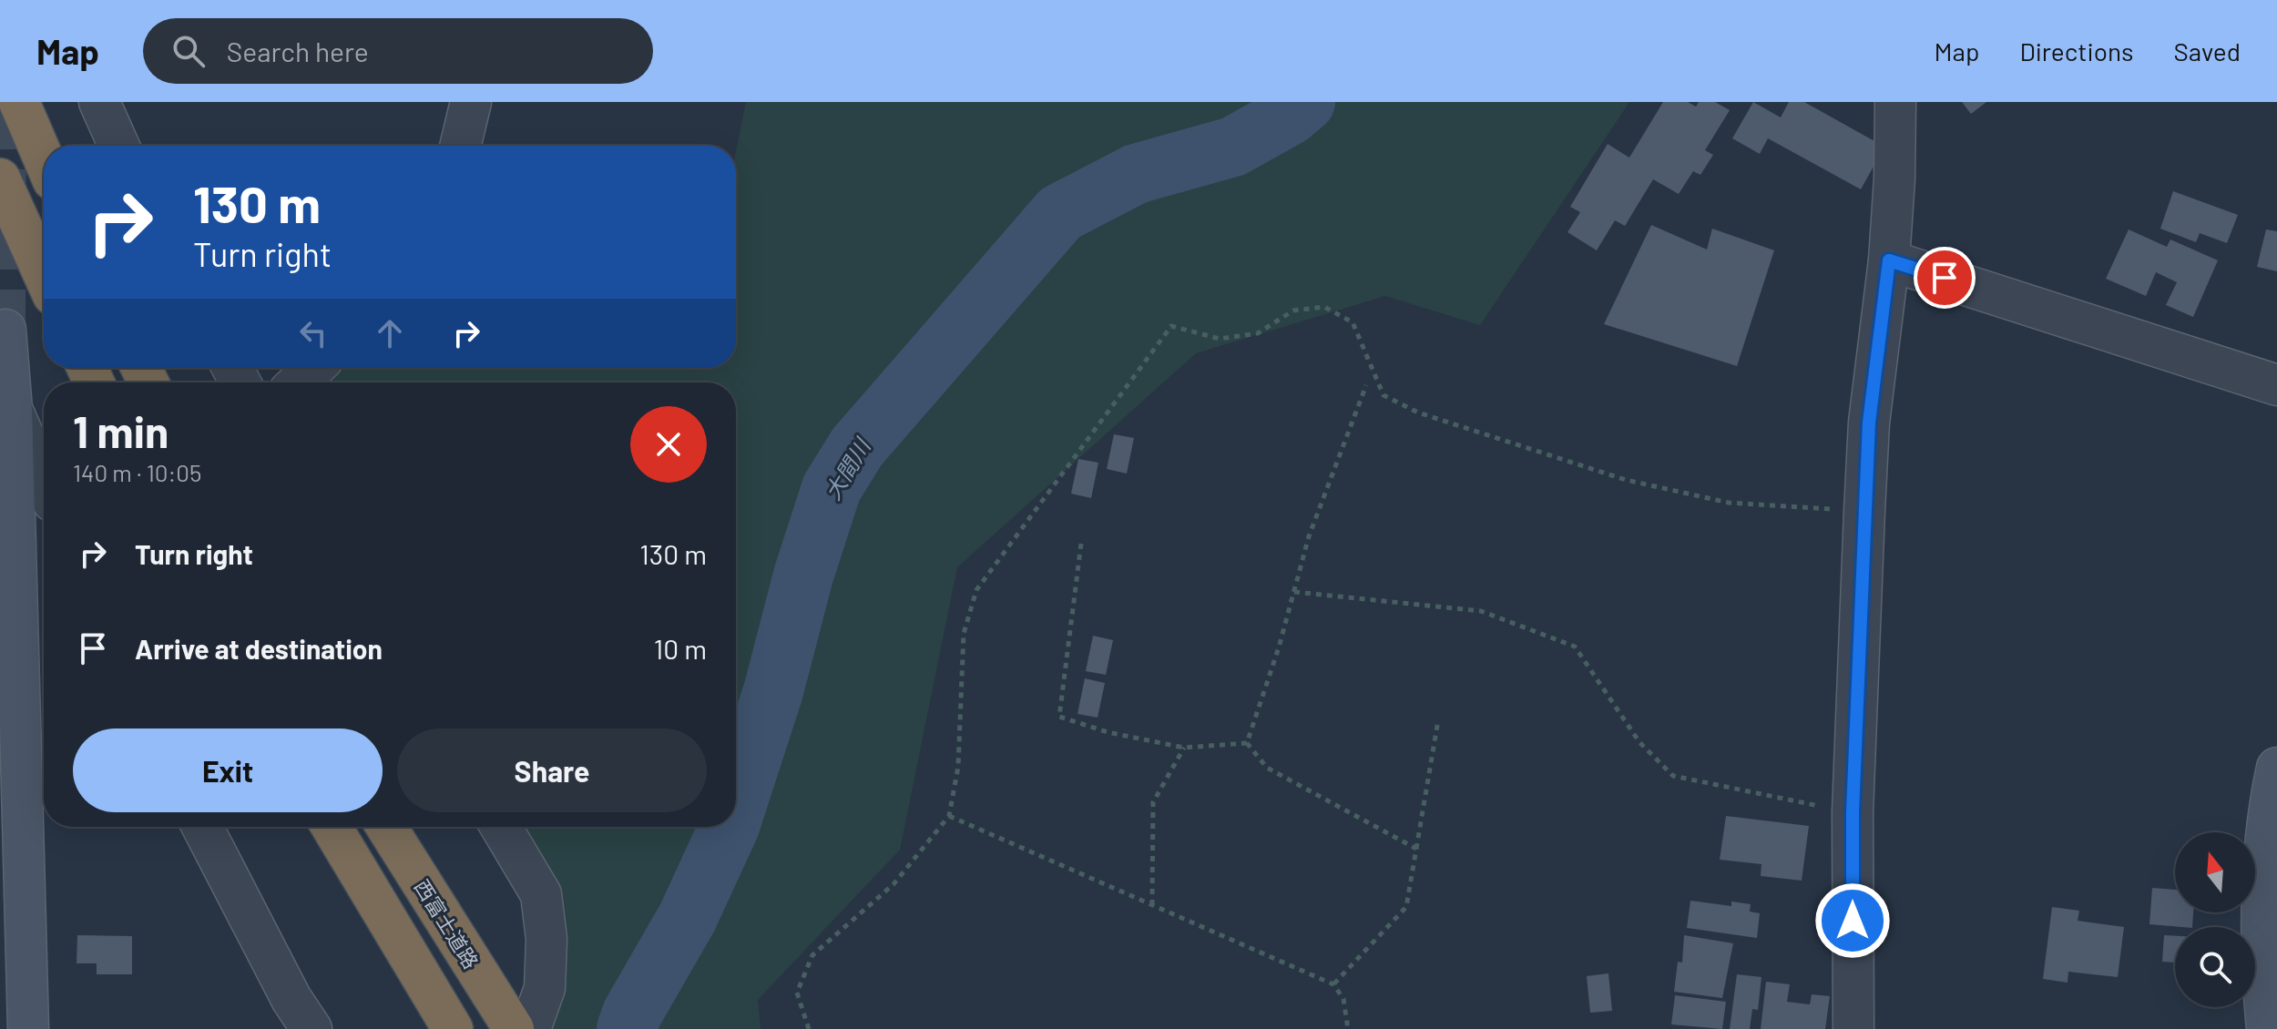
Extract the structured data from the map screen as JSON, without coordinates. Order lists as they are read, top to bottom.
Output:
{
  "streets": {
    "highway": ["西富士道路"]
  },
  "water": ["大間川"],
  "north": "top",
  "page": {
    "header": "Map",
    "search": "Search here",
    "nav": ["Map", "Directions", "Saved"],
    "turn": ["130 m", "Turn right"],
    "heading": ["1 min", "140 m · 10:05"],
    "list": [
      {
        "name": "Turn right",
        "value": "130 m"
      },
      {
        "name": "Arrive at destination",
        "value": "10 m"
      }
    ],
    "buttons": ["Exit", "Share"]
  }
}
